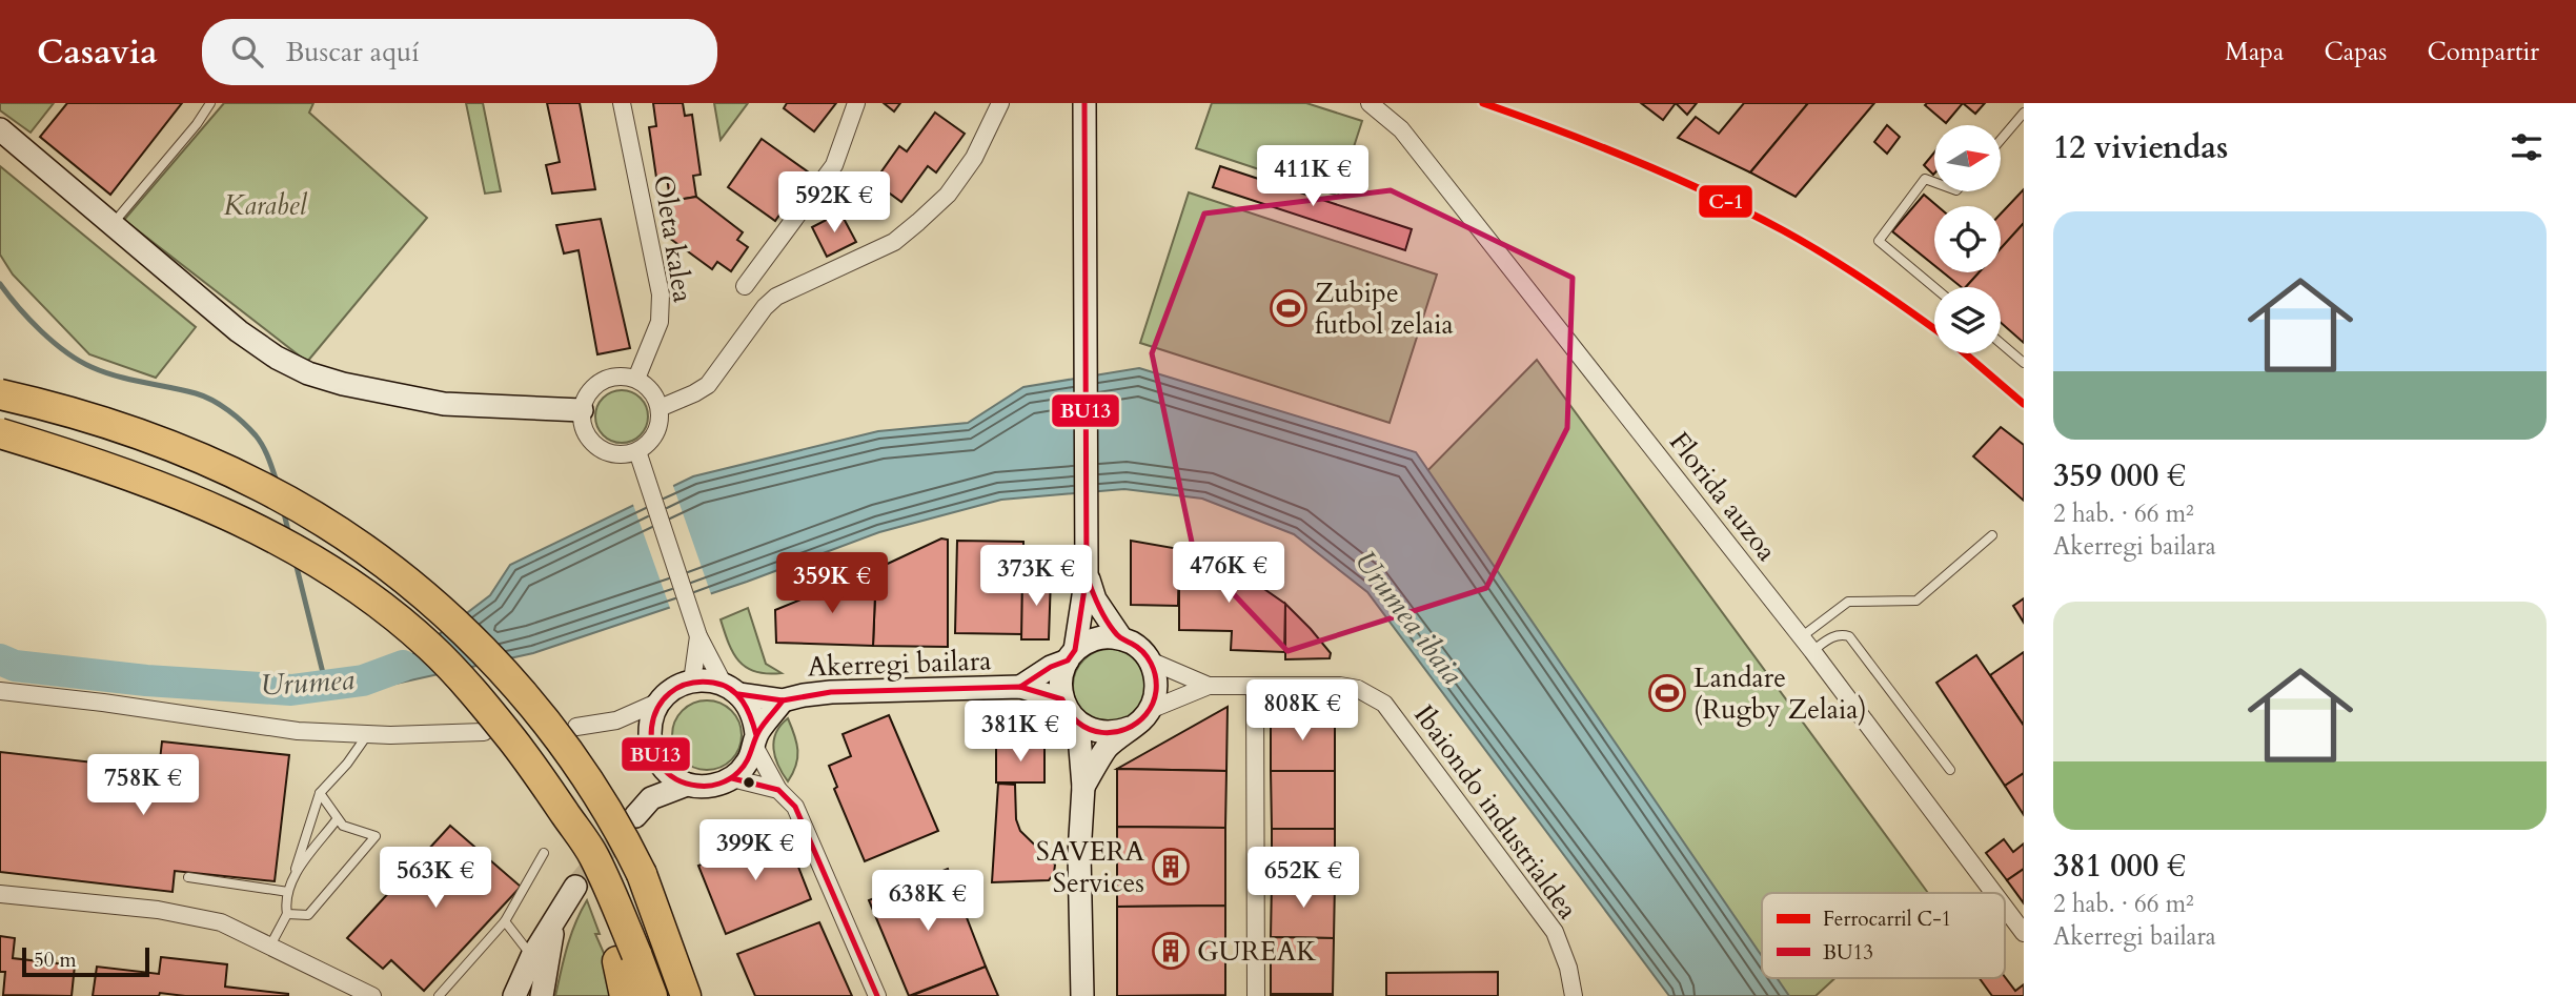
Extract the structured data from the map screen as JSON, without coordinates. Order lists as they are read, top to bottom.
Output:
{
  "streets": {
    "main road": ["Akerregi bailara"],
    "street": ["Oleta kalea", "Florida auzoa", "Ibaiondo industrialdea"]
  },
  "water": ["Urumea ibaia", "Urumea"],
  "parks": ["Karabel"],
  "places": {
    "sports": ["Zubipe futbol zelaia", "Landare (Rugby Zelaia)"],
    "building": ["SAVERA Services", "GUREAK"]
  },
  "lines": ["rail line C-1", "transit line BU13"],
  "legend": ["Ferrocarril C-1", "BU13"],
  "scale_bar": "50 m",
  "north": "right",
  "page": {
    "header": "Casavia",
    "search": "Buscar aquí",
    "nav": ["Mapa", "Capas", "Compartir"],
    "heading": "12 viviendas",
    "price": [
      "411K €",
      "592K €",
      "476K €",
      "373K €",
      "359K €",
      "808K €",
      "381K €",
      "758K €",
      "399K €",
      "563K €",
      "652K €",
      "638K €"
    ],
    "list": [
      {
        "name": "359 000 €",
        "note": "2 hab. · 66 m² · Akerregi bailara"
      },
      {
        "name": "381 000 €",
        "note": "2 hab. · 66 m² · Akerregi bailara"
      }
    ],
    "scale": "50 m"
  }
}
